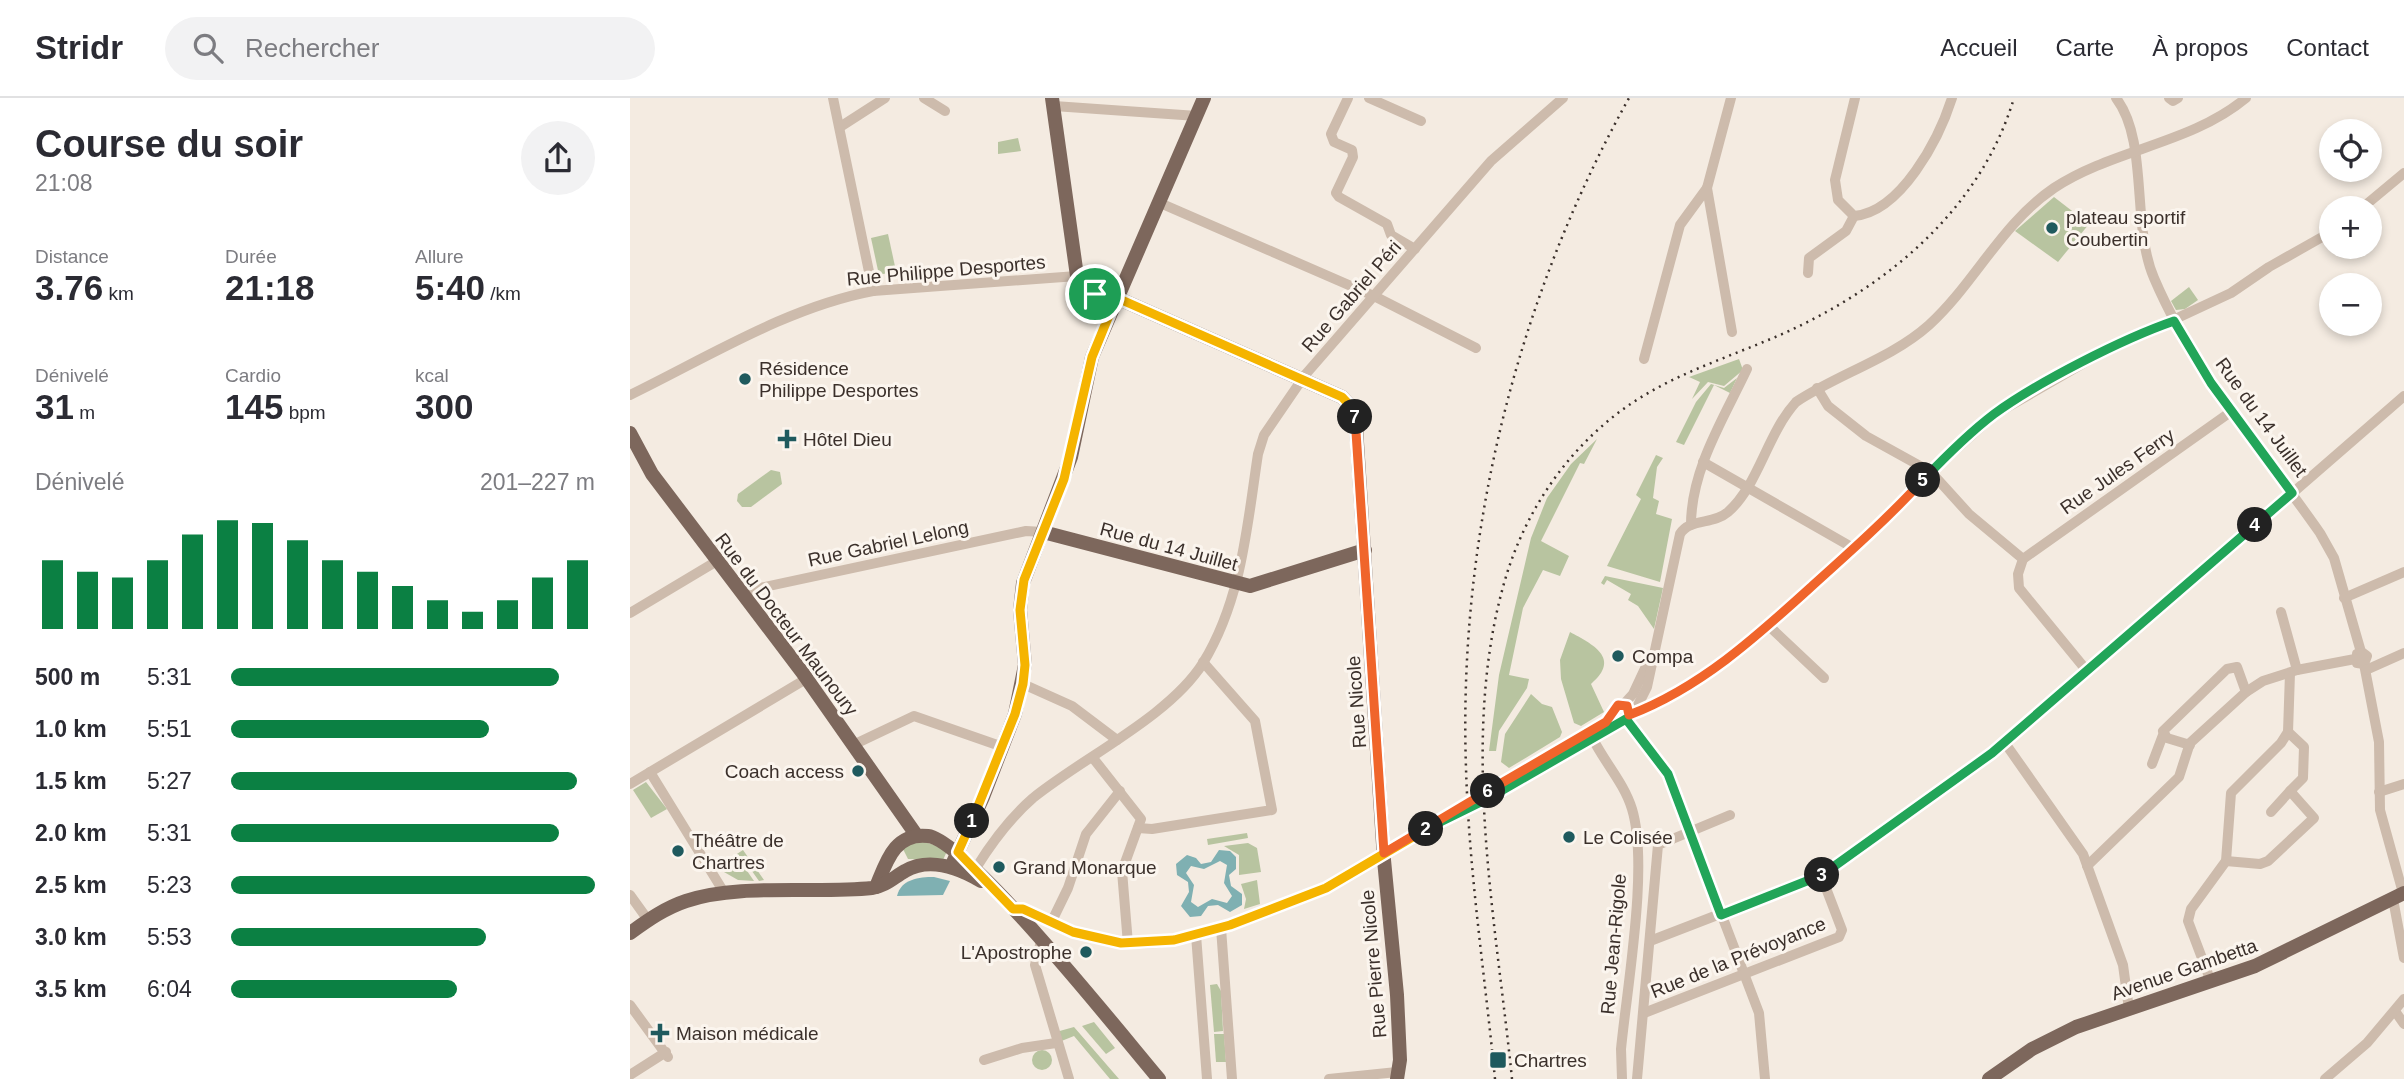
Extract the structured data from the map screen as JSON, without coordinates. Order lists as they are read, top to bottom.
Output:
{
  "streets": {
    "main road": [
      "Rue du 14 Juillet",
      "Rue du Docteur Maunoury",
      "Rue Nicole",
      "Rue Pierre Nicole",
      "Avenue Gambetta"
    ],
    "street": [
      "Rue Philippe Desportes",
      "Rue Gabriel Péri",
      "Rue Jules Ferry",
      "Rue Gabriel Lelong",
      "Rue Jean-Rigole",
      "Rue de la Prévoyance"
    ]
  },
  "crossings": [
    ["Rue Gabriel Péri", "Rue du 14 Juillet"],
    ["Rue Gabriel Péri", "Rue Nicole"],
    ["Rue du 14 Juillet", "Rue Jules Ferry"],
    ["Rue du 14 Juillet", "Rue Gabriel Lelong"],
    ["Rue du 14 Juillet", "Rue Nicole"],
    ["Rue du 14 Juillet", "Avenue Gambetta"],
    ["Rue Gabriel Lelong", "Rue du Docteur Maunoury"],
    ["Rue Nicole", "Rue Pierre Nicole"]
  ],
  "places": {
    "other": [
      "plateau sportif Coubertin",
      "Résidence Philippe Desportes",
      "Compa",
      "Coach access",
      "Le Colisée",
      "Théâtre de Chartres",
      "Grand Monarque",
      "L'Apostrophe"
    ],
    "health": ["Hôtel Dieu", "Maison médicale"],
    "transit": ["Chartres"]
  },
  "page": {
    "header": "Stridr",
    "search": "Rechercher",
    "nav": [
      "Accueil",
      "Carte",
      "À propos",
      "Contact"
    ],
    "heading": ["Course du soir", "21:08"],
    "map_buttons": ["+", "−"],
    "stats": [
      ["Distance", "3.76 km"],
      ["Durée", "21:18"],
      ["Allure", "5:40 /km"],
      ["Dénivelé", "31 m"],
      ["Cardio", "145 bpm"],
      ["kcal", "300"]
    ],
    "pins": [
      "7",
      "5",
      "4",
      "6",
      "1",
      "2",
      "3"
    ],
    "chart": ["Dénivelé", "201–227 m"],
    "list": [
      {
        "name": "500 m",
        "note": "5:31"
      },
      {
        "name": "1.0 km",
        "note": "5:51"
      },
      {
        "name": "1.5 km",
        "note": "5:27"
      },
      {
        "name": "2.0 km",
        "note": "5:31"
      },
      {
        "name": "2.5 km",
        "note": "5:23"
      },
      {
        "name": "3.0 km",
        "note": "5:53"
      },
      {
        "name": "3.5 km",
        "note": "6:04"
      }
    ]
  }
}
